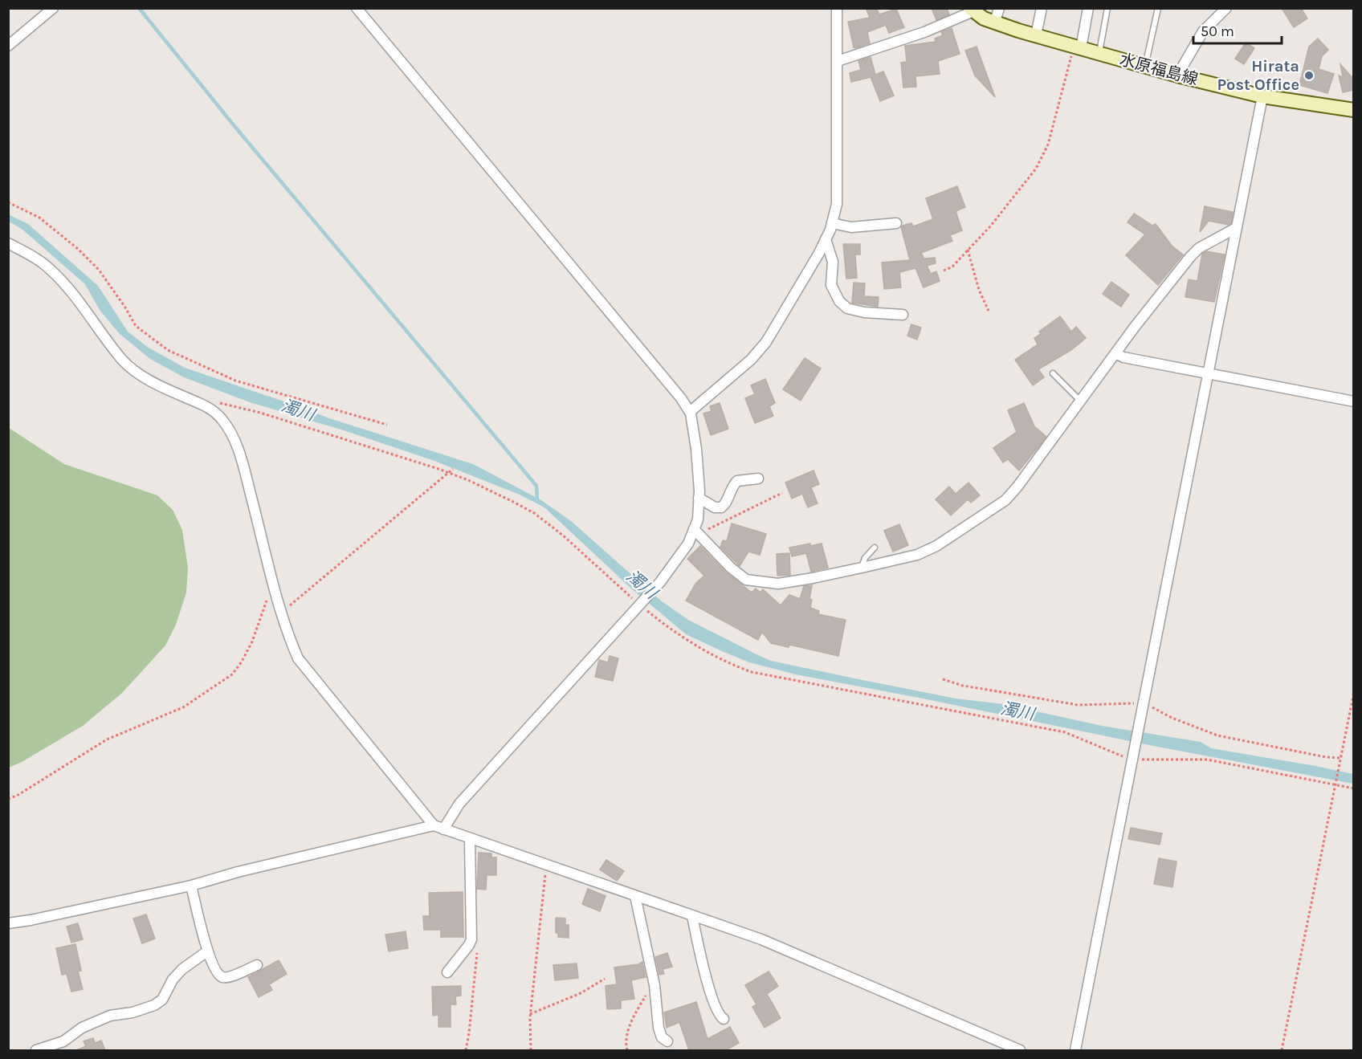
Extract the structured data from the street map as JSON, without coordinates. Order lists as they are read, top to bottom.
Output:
{
  "streets": {
    "main road": ["水原福島線"]
  },
  "water": ["濁川"],
  "places": ["Hirata Post Office"],
  "scale_bar": "50 m"
}
